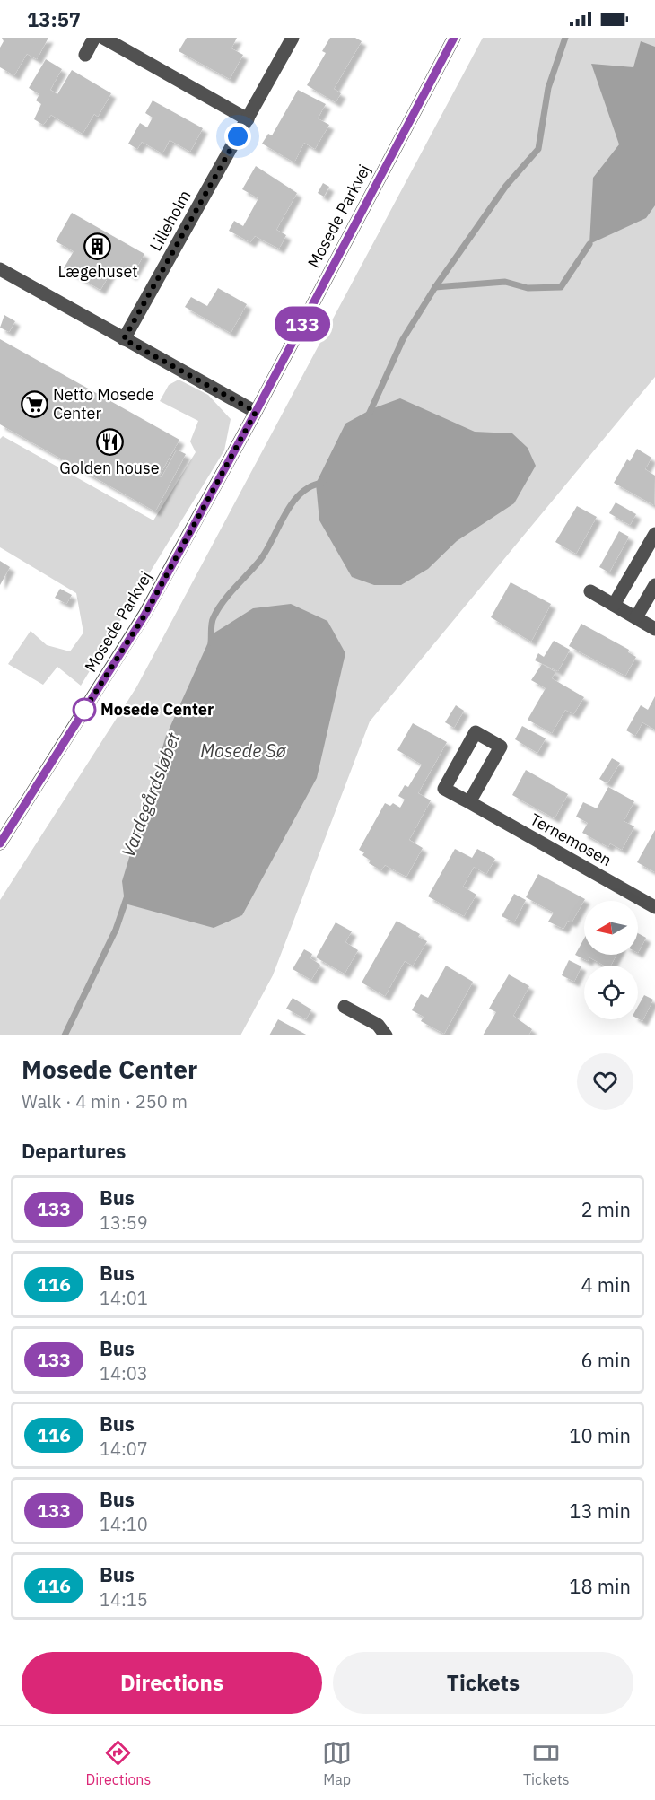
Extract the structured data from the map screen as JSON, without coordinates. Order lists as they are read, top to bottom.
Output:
{
  "streets": {
    "street": ["Mosede Parkvej", "Lilleholm", "Ternemosen"]
  },
  "water": ["Mosede Sø", "Vardegårdsløbet"],
  "places": {
    "building": ["Lægehuset"],
    "supermarket": ["Netto Mosede Center"],
    "restaurant": ["Golden house"],
    "other": ["Mosede Center"]
  },
  "lines": ["bus line 133"],
  "north": "left",
  "page": {
    "status": "13:57",
    "on_map": "133",
    "heading": [
      ["Mosede Center", "Walk · 4 min · 250 m"],
      "Departures"
    ],
    "list": [
      {
        "mark": "133",
        "name": "Bus",
        "note": "13:59",
        "value": "2 min"
      },
      {
        "mark": "116",
        "name": "Bus",
        "note": "14:01",
        "value": "4 min"
      },
      {
        "mark": "133",
        "name": "Bus",
        "note": "14:03",
        "value": "6 min"
      },
      {
        "mark": "116",
        "name": "Bus",
        "note": "14:07",
        "value": "10 min"
      },
      {
        "mark": "133",
        "name": "Bus",
        "note": "14:10",
        "value": "13 min"
      },
      {
        "mark": "116",
        "name": "Bus",
        "note": "14:15",
        "value": "18 min"
      }
    ],
    "buttons": ["Directions", "Tickets"],
    "tabs": ["Directions", "Map", "Tickets"]
  }
}
